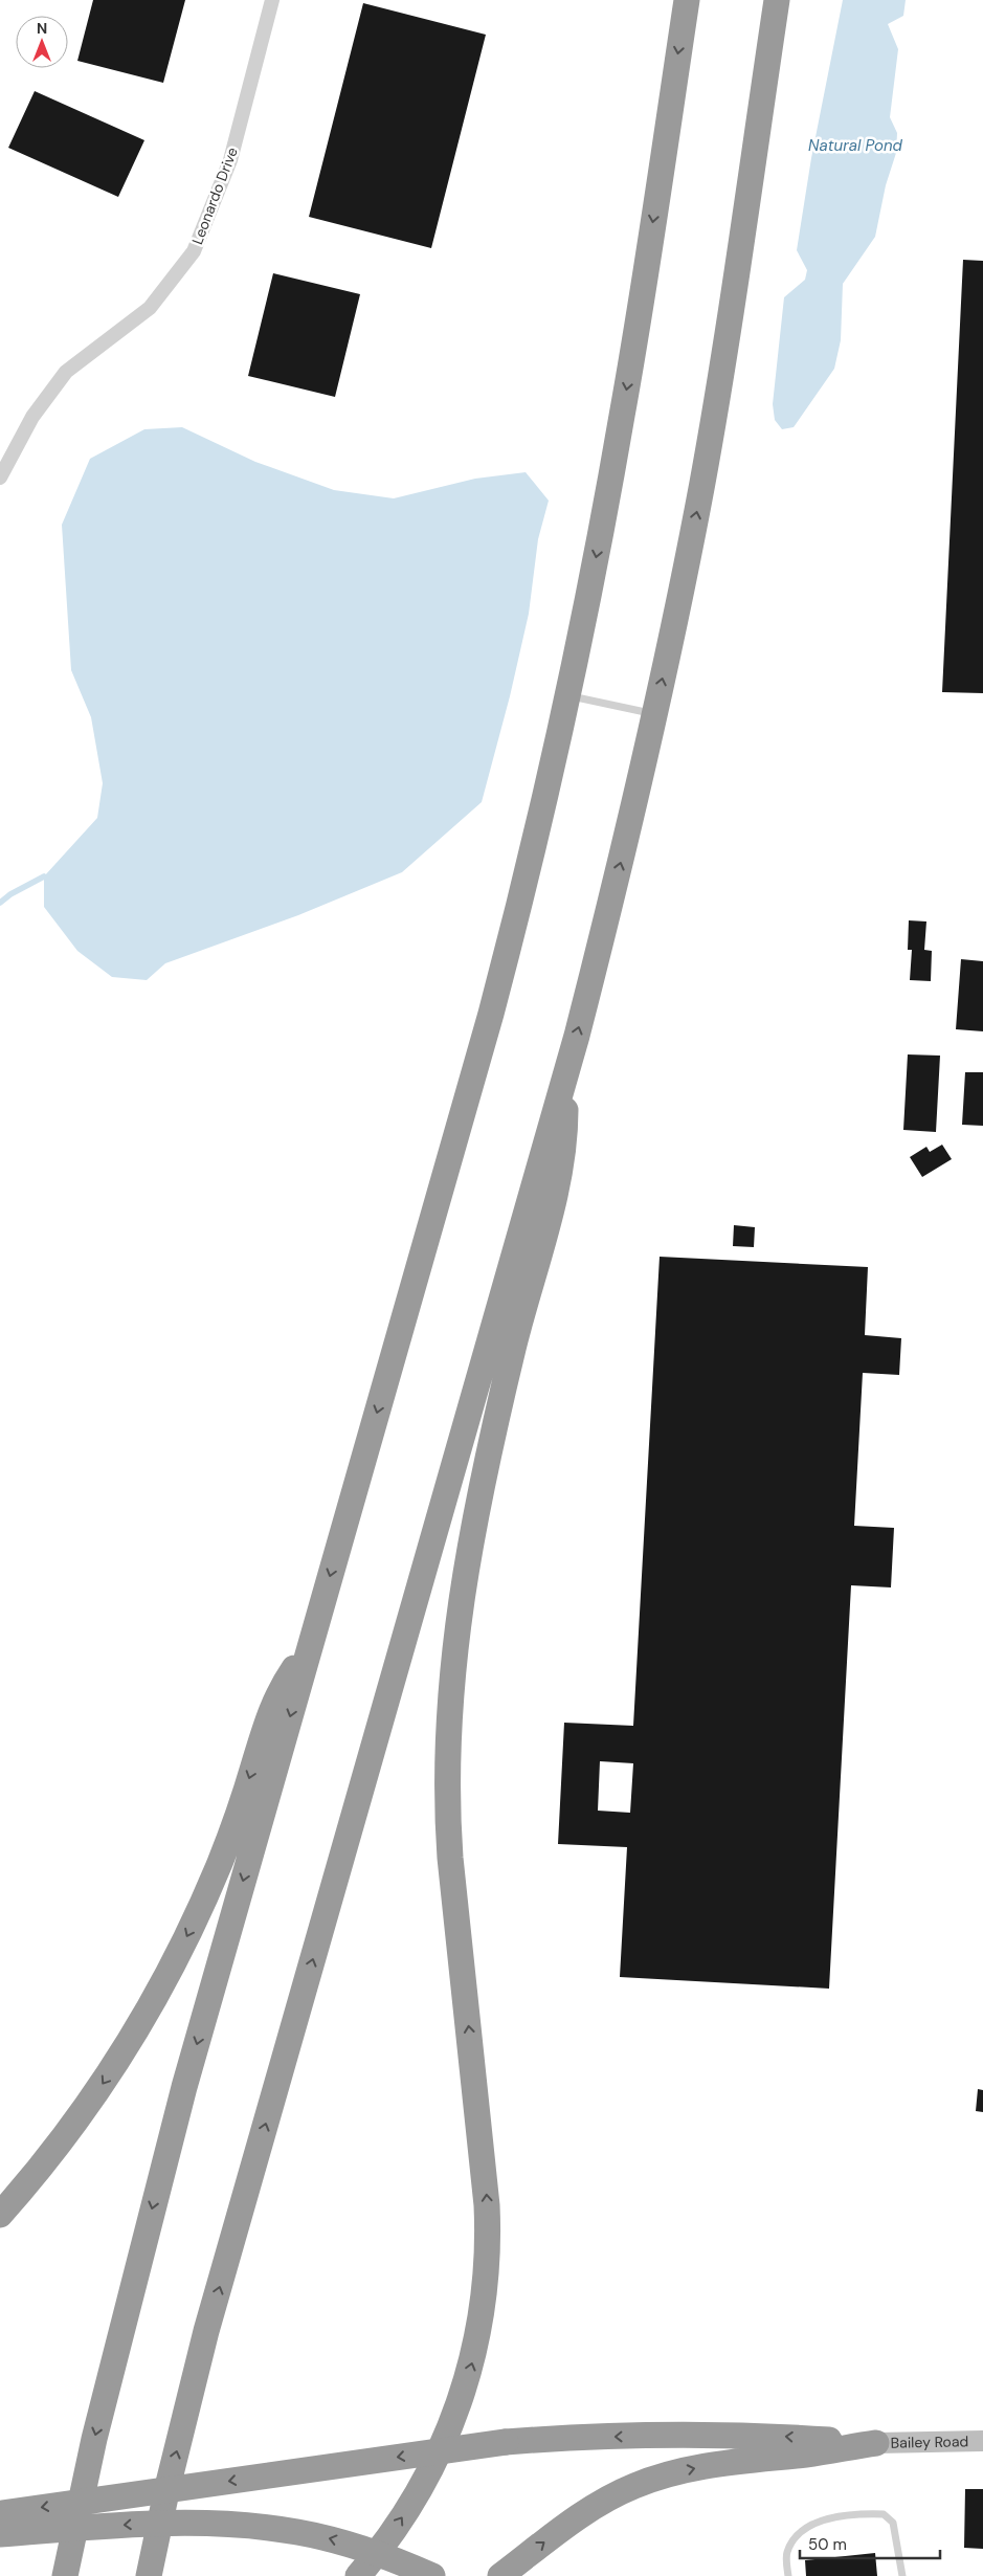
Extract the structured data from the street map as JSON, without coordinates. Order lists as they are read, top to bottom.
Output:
{
  "streets": {
    "main road": ["Bailey Road"],
    "street": ["Leonardo Drive"]
  },
  "water": ["Natural Pond"],
  "scale_bar": "50 m",
  "north": "top"
}
